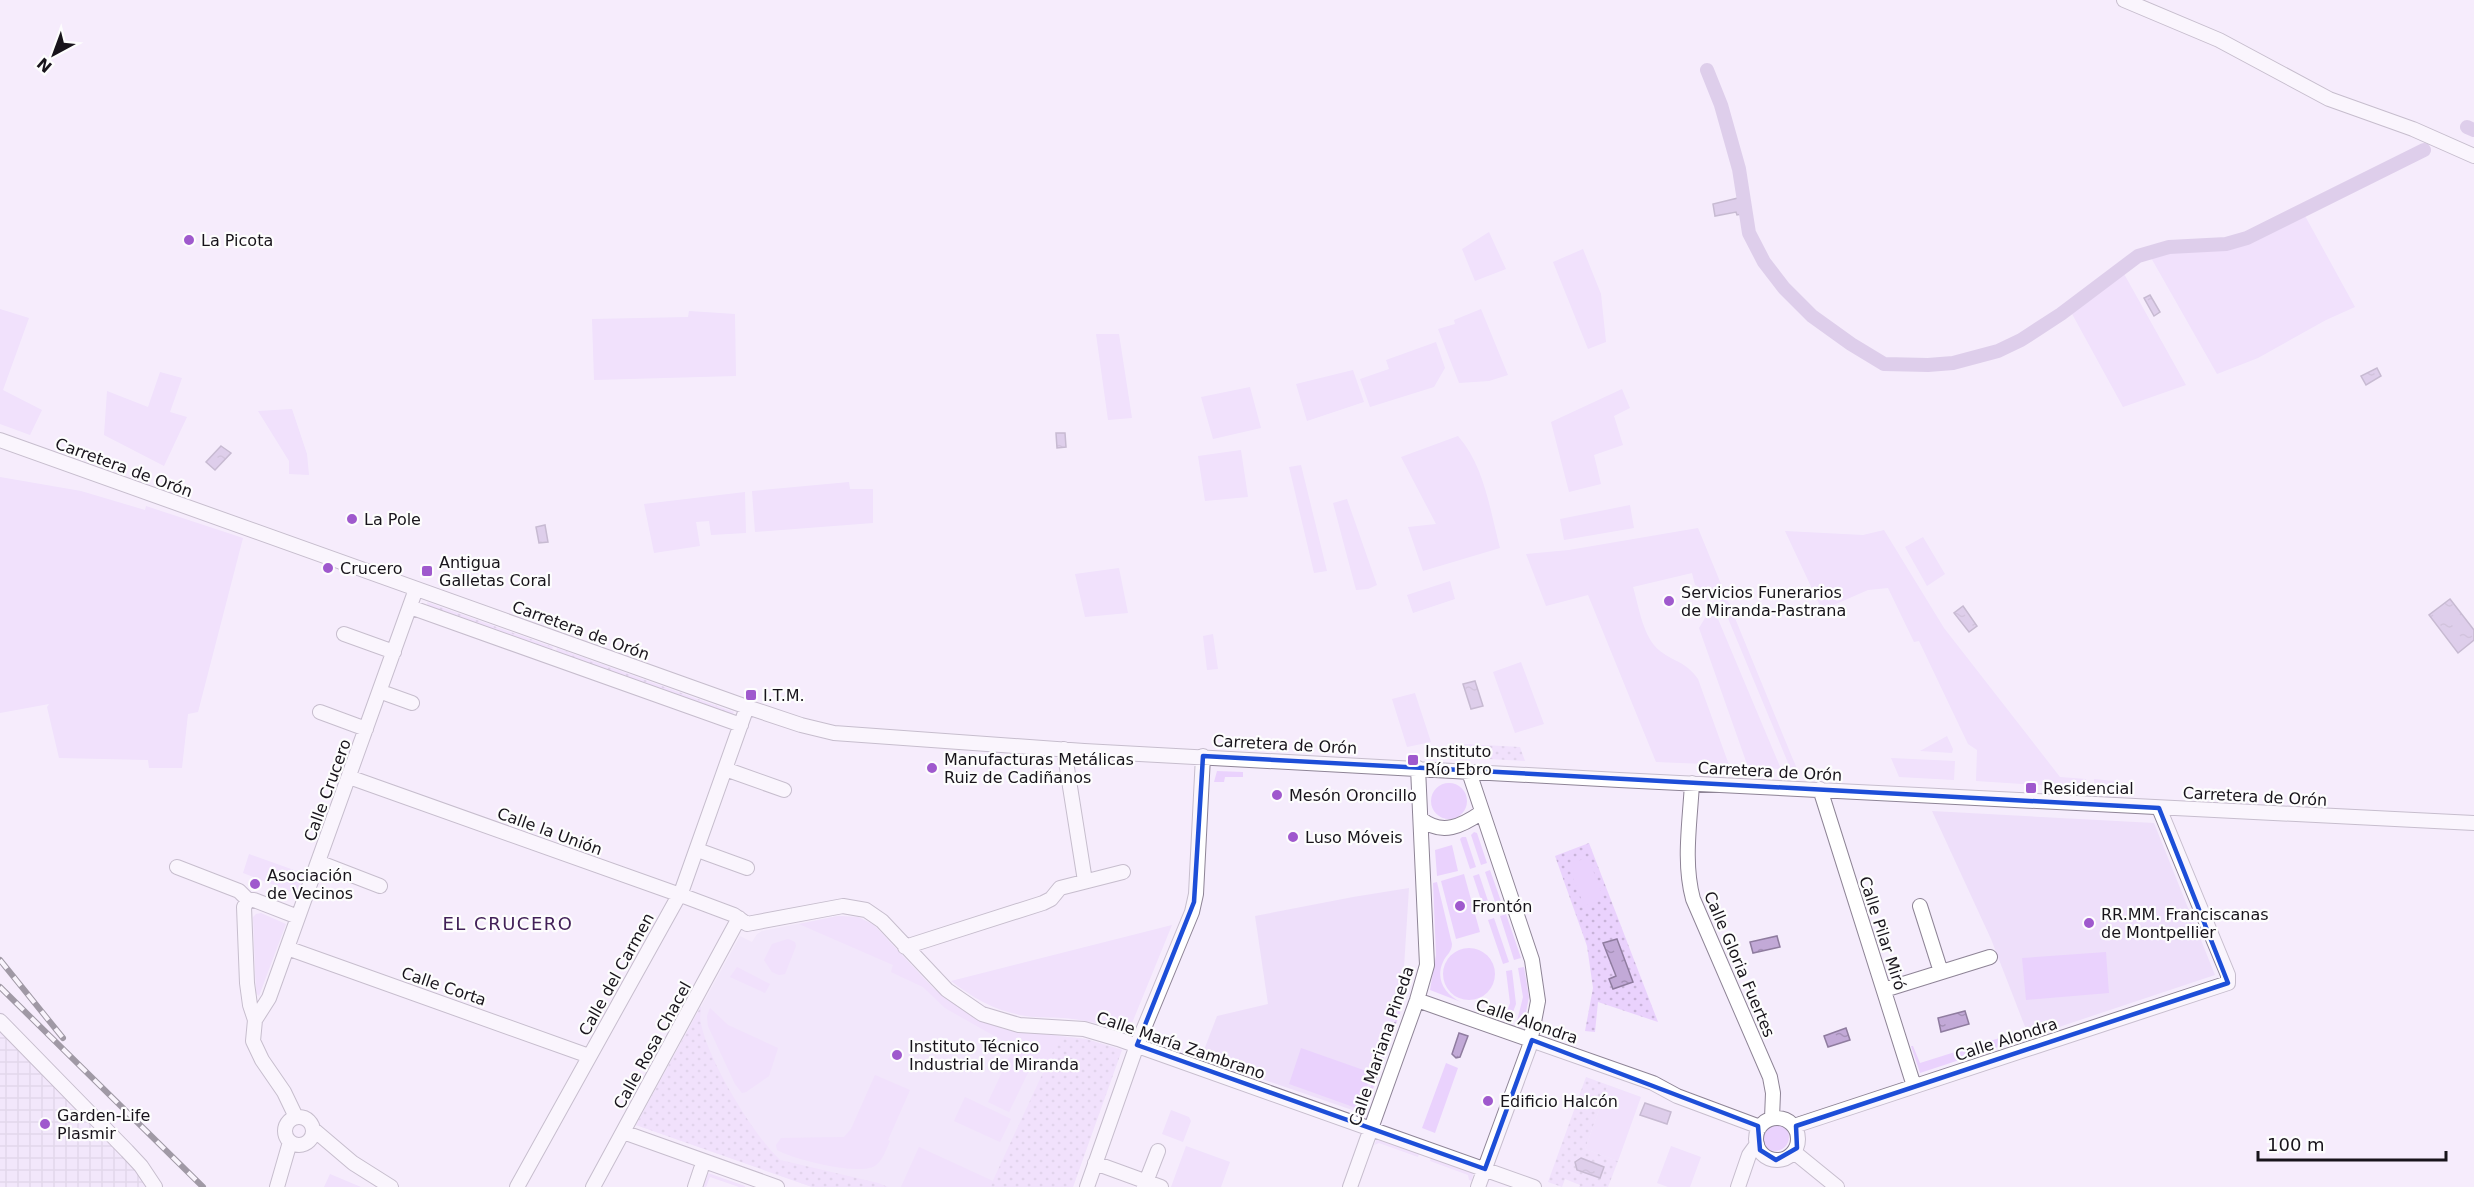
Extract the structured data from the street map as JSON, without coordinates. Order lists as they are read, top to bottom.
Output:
{
  "streets": {
    "street": [
      "Carretera de Orón",
      "Calle Crucero",
      "Calle la Unión",
      "Calle Pilar Miró",
      "Calle Gloria Fuertes",
      "Calle del Carmen",
      "Calle Corta",
      "Calle Alondra",
      "Calle Rosa Chacel",
      "Calle María Zambrano",
      "Calle Mariana Pineda"
    ]
  },
  "crossings": [
    ["Carretera de Orón", "Calle Crucero"],
    ["Carretera de Orón", "Calle Pilar Miró"],
    ["Carretera de Orón", "Calle Gloria Fuertes"],
    ["Carretera de Orón", "Calle del Carmen"],
    ["Carretera de Orón", "Calle Alondra"],
    ["Carretera de Orón", "Calle Mariana Pineda"],
    ["Calle Crucero", "Calle la Unión"],
    ["Calle Crucero", "Calle Corta"],
    ["Calle la Unión", "Calle del Carmen"],
    ["Calle la Unión", "Calle Rosa Chacel"],
    ["Calle la Unión", "Calle María Zambrano"],
    ["Calle Pilar Miró", "Calle Alondra"],
    ["Calle Gloria Fuertes", "Calle Alondra"],
    ["Calle del Carmen", "Calle Corta"],
    ["Calle Alondra", "Calle Mariana Pineda"],
    ["Calle Rosa Chacel", "Calle María Zambrano"],
    ["Calle María Zambrano", "Calle Mariana Pineda"]
  ],
  "districts": ["EL CRUCERO"],
  "places": {
    "other": [
      "La Picota",
      "La Pole",
      "Crucero",
      "Servicios Funerarios de Miranda-Pastrana",
      "Manufacturas Metálicas Ruiz de Cadiñanos",
      "Mesón Oroncillo",
      "Luso Móveis",
      "Asociación de Vecinos",
      "Frontón",
      "RR.MM. Franciscanas de Montpellier",
      "Instituto Técnico Industrial de Miranda",
      "Edificio Halcón",
      "Garden-Life Plasmir"
    ],
    "transit": [
      "Antigua Galletas Coral",
      "I.T.M.",
      "Instituto Río Ebro",
      "Residencial"
    ]
  },
  "scale_bar": "100 m",
  "north": "bottom left"
}
